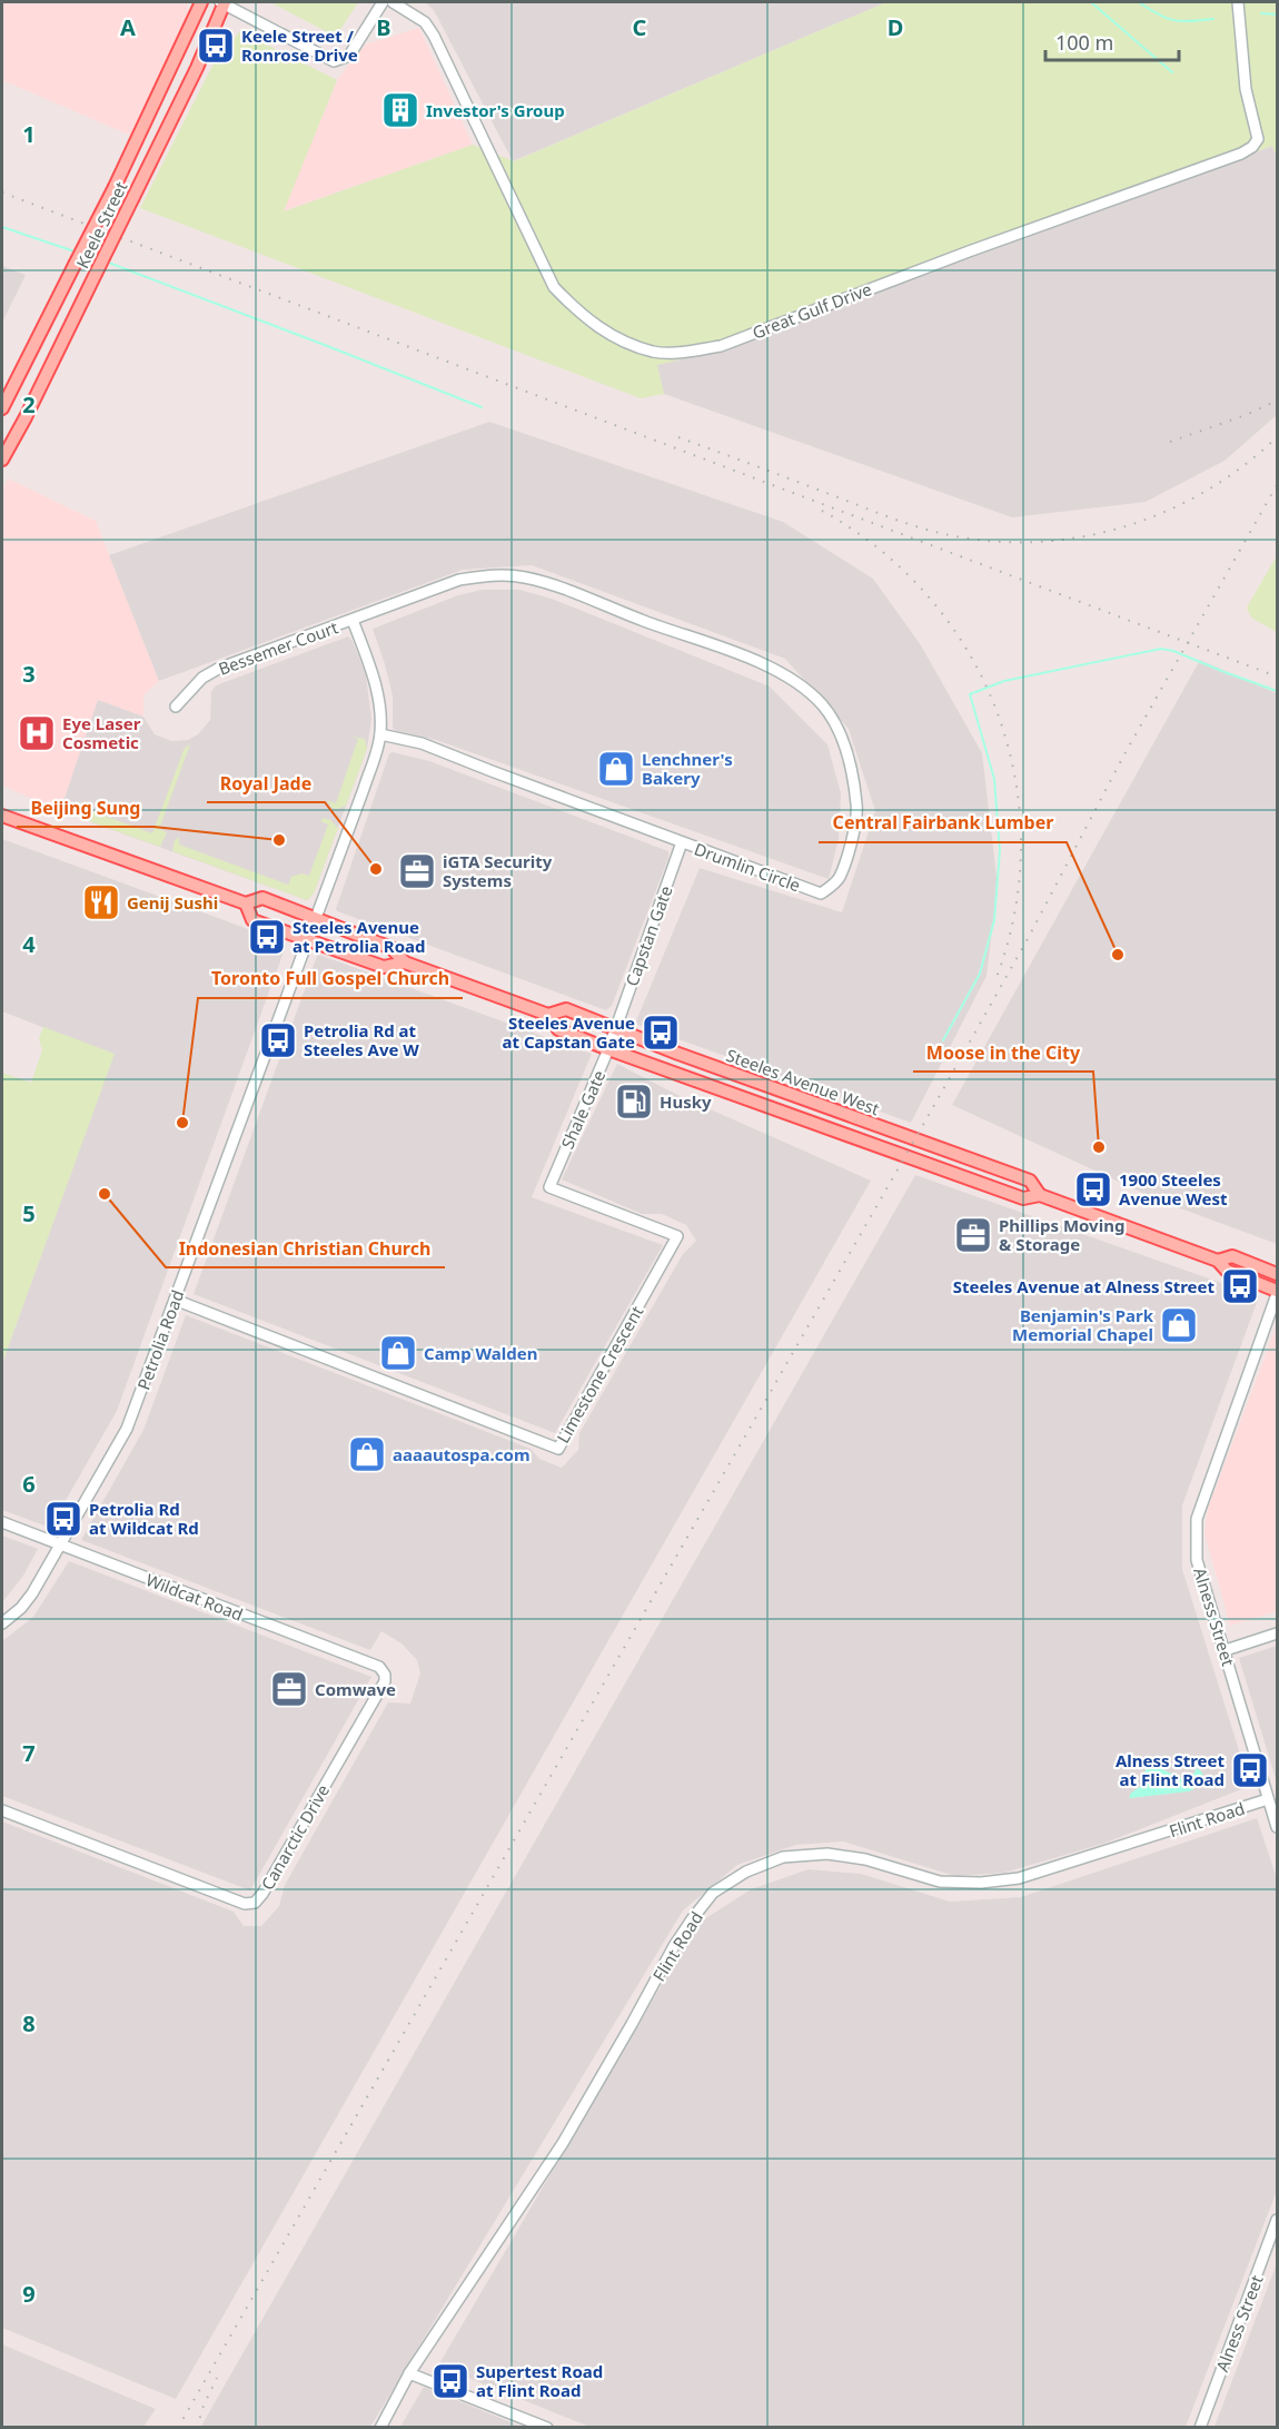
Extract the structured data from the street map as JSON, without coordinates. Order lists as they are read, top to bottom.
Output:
{
  "streets": {
    "main road": ["Keele Street", "Steeles Avenue West"],
    "street": [
      "Great Gulf Drive",
      "Bessemer Court",
      "Drumlin Circle",
      "Capstan Gate",
      "Shale Gate",
      "Petrolia Road",
      "Limestone Crescent",
      "Wildcat Road",
      "Alness Street",
      "Flint Road",
      "Canarctic Drive"
    ]
  },
  "crossings": [
    ["Bessemer Court", "Drumlin Circle"],
    ["Drumlin Circle", "Capstan Gate"],
    ["Drumlin Circle", "Petrolia Road"],
    ["Capstan Gate", "Steeles Avenue West"],
    ["Capstan Gate", "Shale Gate"],
    ["Steeles Avenue West", "Shale Gate"],
    ["Steeles Avenue West", "Petrolia Road"],
    ["Steeles Avenue West", "Alness Street"],
    ["Shale Gate", "Limestone Crescent"],
    ["Petrolia Road", "Limestone Crescent"],
    ["Petrolia Road", "Wildcat Road"],
    ["Wildcat Road", "Canarctic Drive"],
    ["Alness Street", "Flint Road"]
  ],
  "places": {
    "bus stop": [
      "Keele Street / Ronrose Drive",
      "Steeles Avenue at Petrolia Road",
      "Steeles Avenue at Capstan Gate",
      "Petrolia Rd at Steeles Ave W",
      "1900 Steeles Avenue West",
      "Steeles Avenue at Alness Street",
      "Petrolia Rd at Wildcat Rd",
      "Alness Street at Flint Road",
      "Supertest Road at Flint Road"
    ],
    "building": ["Investor's Group"],
    "hospital": ["Eye Laser Cosmetic"],
    "shop": [
      "Lenchner's Bakery",
      "Benjamin's Park Memorial Chapel",
      "Camp Walden",
      "aaaautospa.com"
    ],
    "other": [
      "Beijing Sung",
      "Royal Jade",
      "Central Fairbank Lumber",
      "Toronto Full Gospel Church",
      "Moose in the City",
      "Indonesian Christian Church"
    ],
    "office": ["iGTA Security Systems", "Phillips Moving & Storage", "Comwave"],
    "restaurant": ["Genij Sushi"],
    "fuel station": ["Husky"]
  },
  "scale_bar": "100 m",
  "grid": {
    "columns": [
      "A",
      "B",
      "C",
      "D"
    ],
    "rows": [
      "1",
      "2",
      "3",
      "4",
      "5",
      "6",
      "7",
      "8",
      "9"
    ]
  }
}
